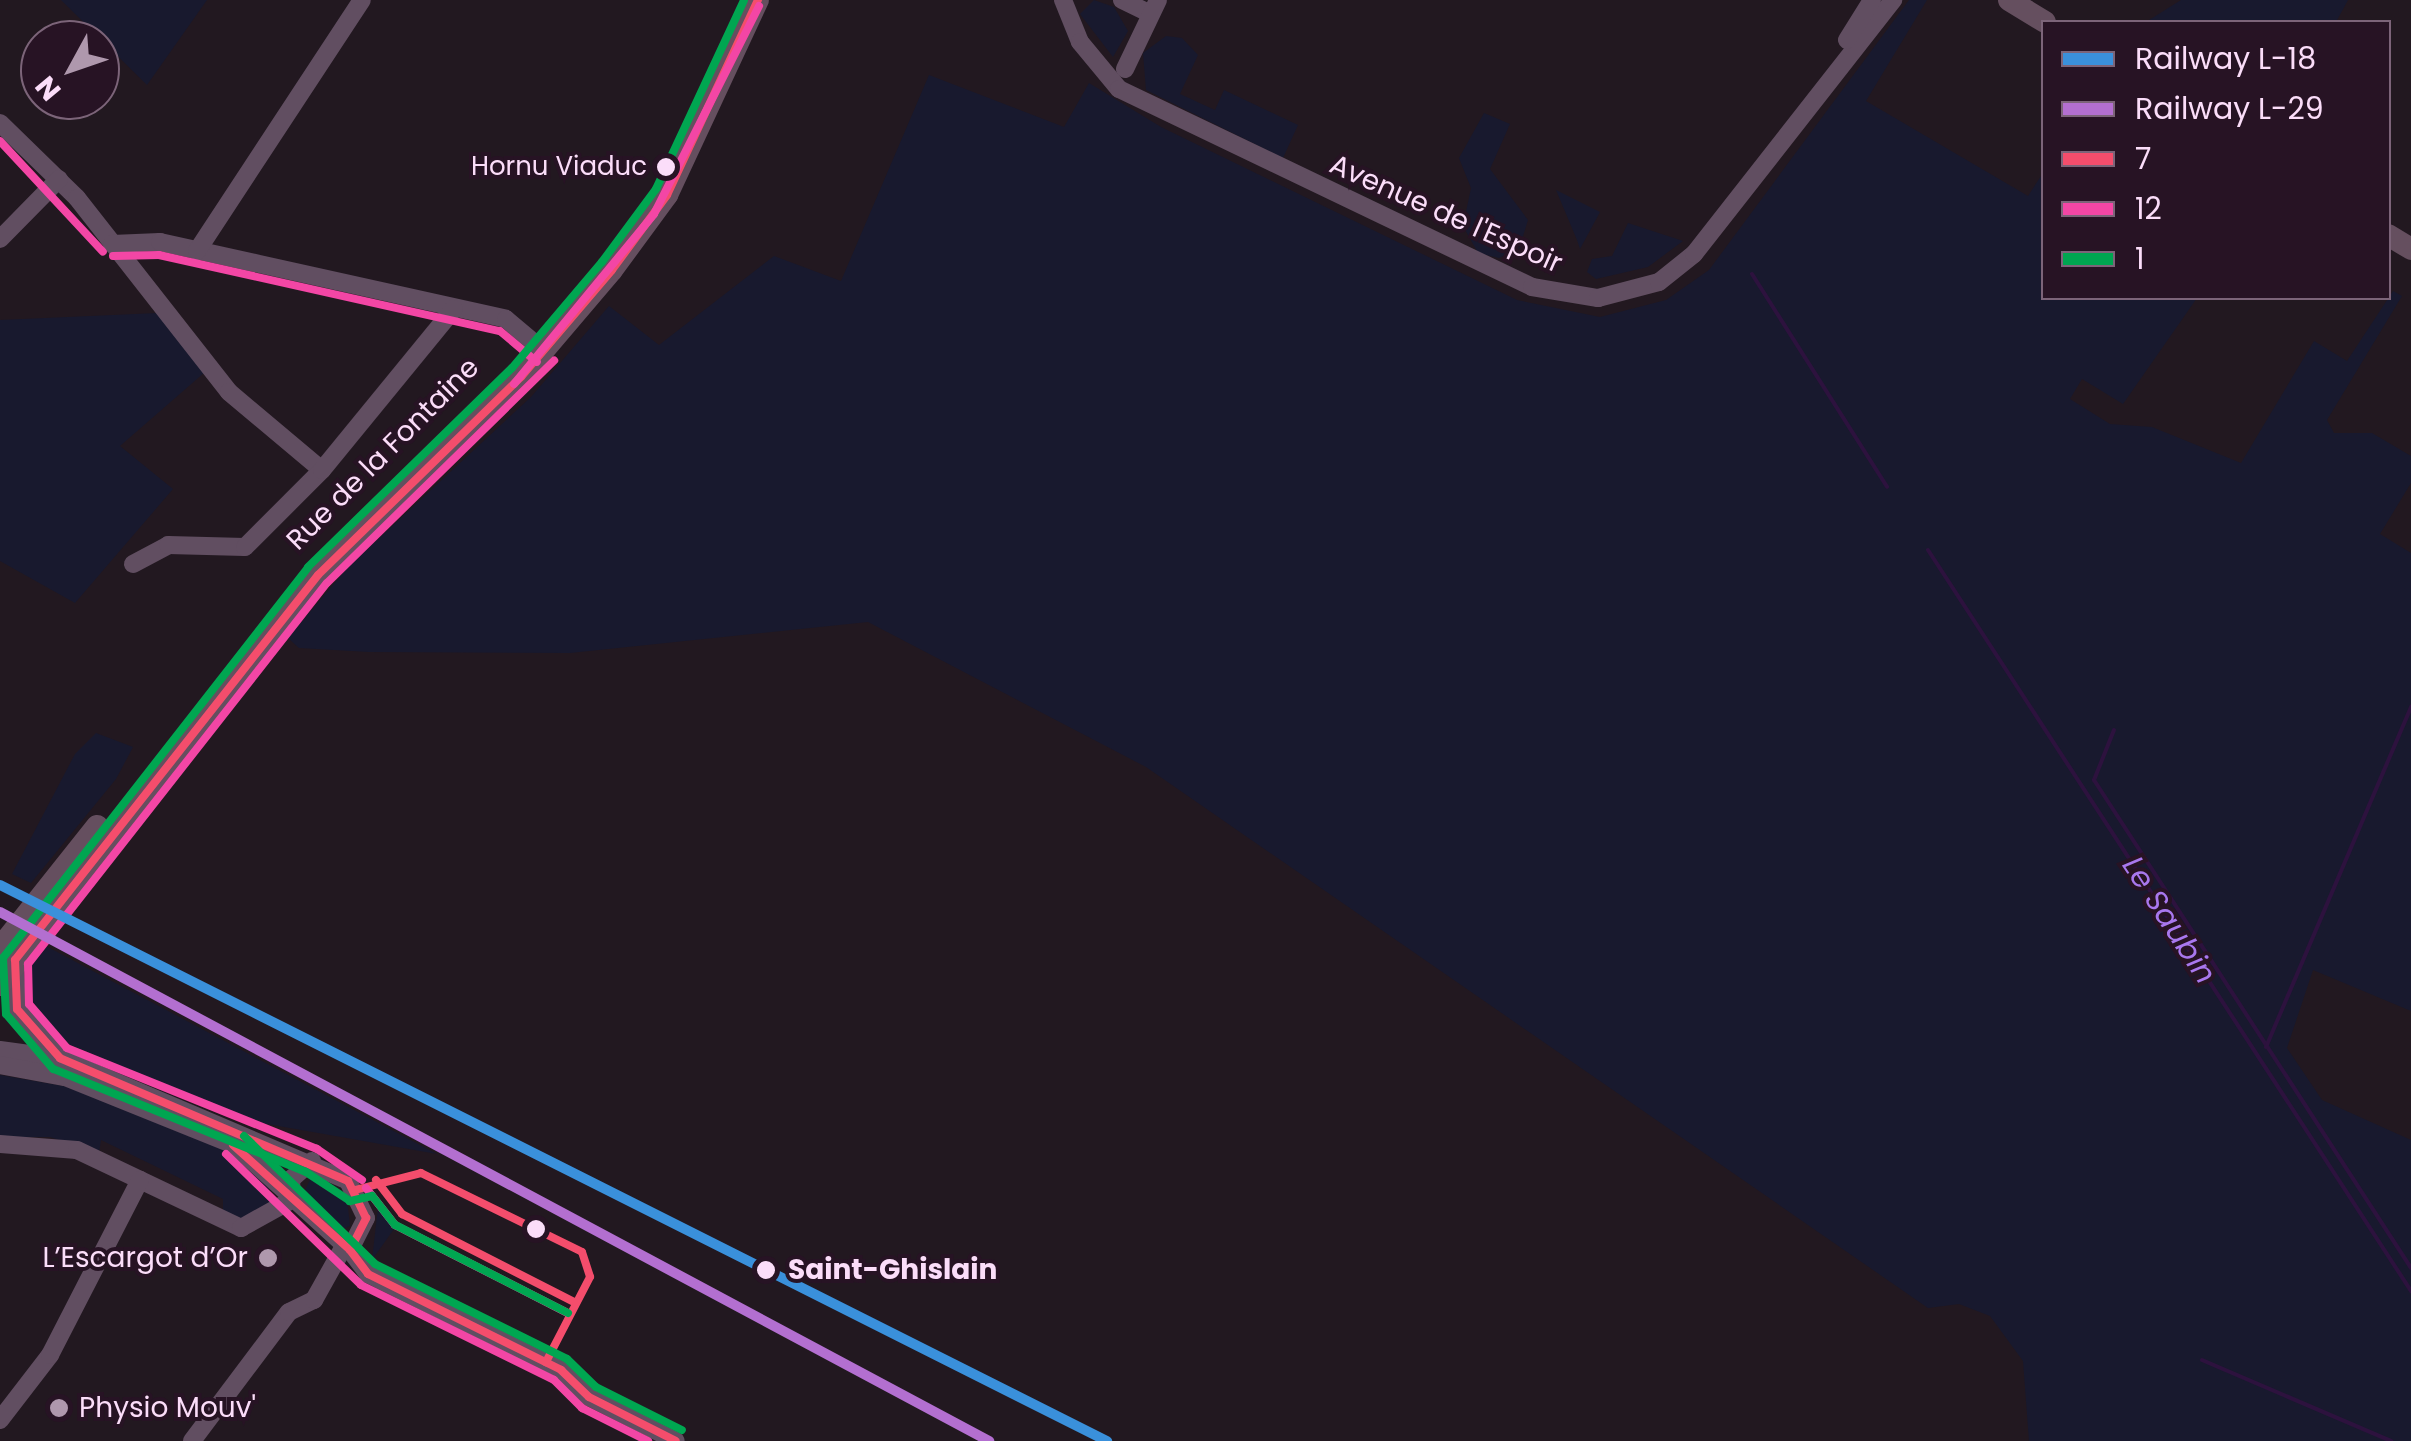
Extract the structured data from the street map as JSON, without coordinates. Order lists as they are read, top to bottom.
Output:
{
  "streets": {
    "main road": ["Rue de la Fontaine"],
    "street": ["Avenue de l'Espoir"]
  },
  "water": ["Le Saubin"],
  "places": [
    "Hornu Viaduc",
    "L’Escargot d’Or",
    "Saint-Ghislain",
    "Physio Mouv'"
  ],
  "lines": [
    "transit line 7",
    "transit line 1",
    "transit line 12",
    "rail line L-18",
    "rail line L-29"
  ],
  "legend": [
    "Railway L-18",
    "Railway L-29",
    "7",
    "12",
    "1"
  ],
  "north": "bottom left"
}
